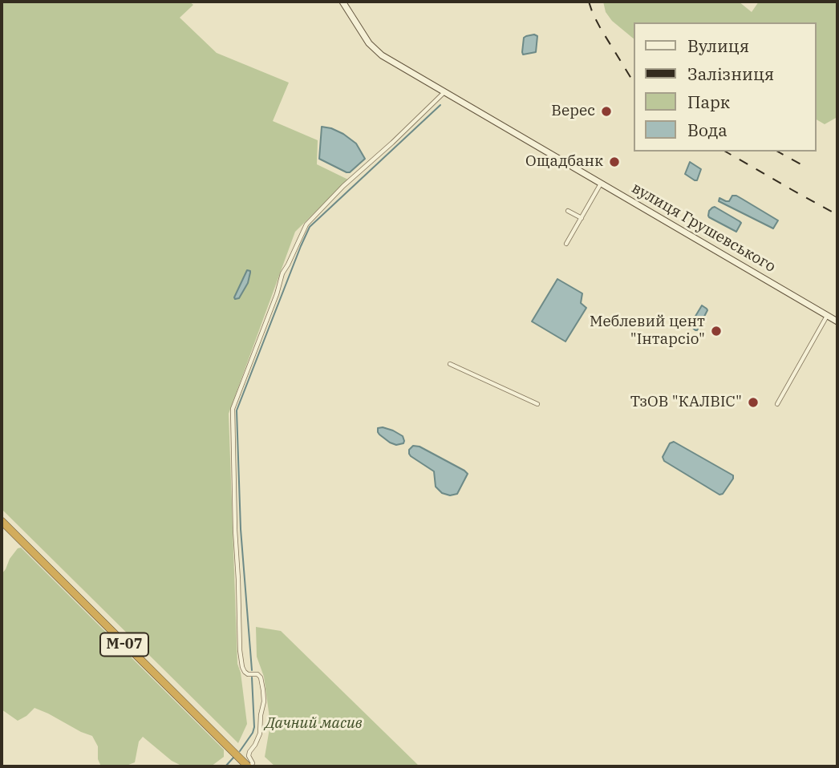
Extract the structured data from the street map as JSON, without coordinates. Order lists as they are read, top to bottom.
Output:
{
  "streets": {
    "highway": ["М-07"],
    "street": ["вулиця Грушевського"]
  },
  "parks": ["Дачний масив"],
  "places": [
    "Верес",
    "Ощадбанк",
    "Меблевий цент \"Інтарсіо\"",
    "ТзОВ \"КАЛВІС\""
  ],
  "legend": [
    "Вулиця",
    "Залізниця",
    "Парк",
    "Вода"
  ]
}
